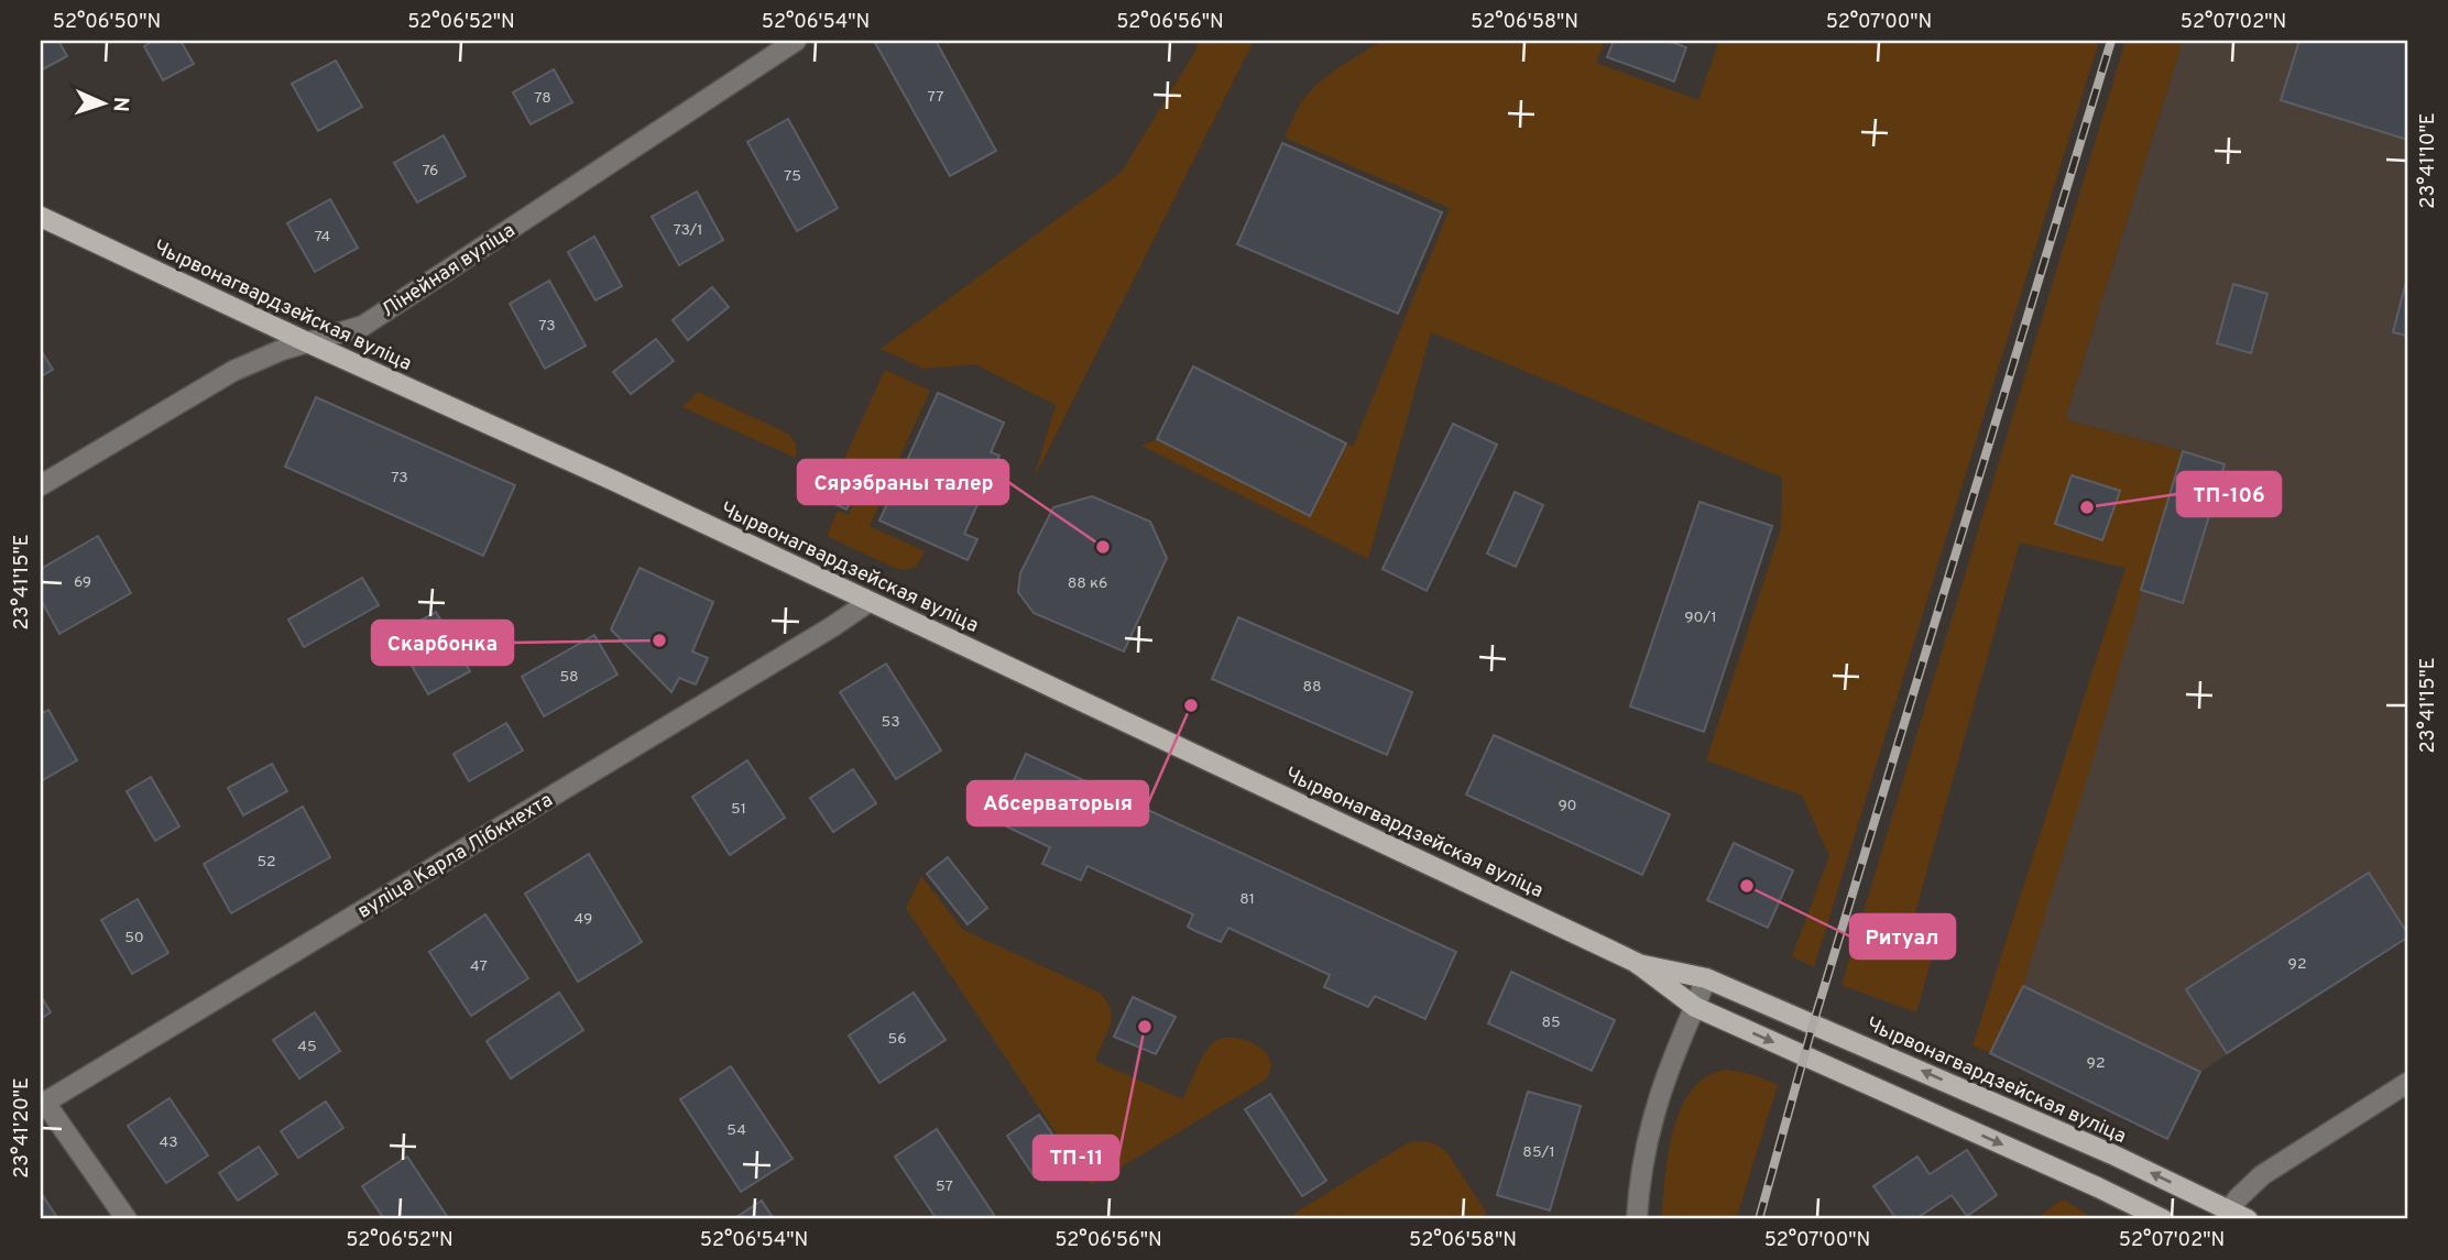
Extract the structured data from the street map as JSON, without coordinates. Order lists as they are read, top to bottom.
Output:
{
  "streets": {
    "main road": ["Чырвонагвардзейская вуліца"],
    "street": ["Лінейная вуліца", "вуліца Карла Лібкнехта"]
  },
  "crossings": [
    ["Лінейная вуліца", "Чырвонагвардзейская вуліца"],
    ["Чырвонагвардзейская вуліца", "вуліца Карла Лібкнехта"]
  ],
  "places": [
    "ТП-106",
    "Сярэбраны талер",
    "Скарбонка",
    "Абсерваторыя",
    "Ритуал",
    "ТП-11"
  ],
  "house_numbers": [
    "77",
    "78",
    "76",
    "75",
    "73/1",
    "74",
    "73",
    "73",
    "69",
    "88 к6",
    "90/1",
    "58",
    "88",
    "53",
    "90",
    "51",
    "52",
    "81",
    "49",
    "50",
    "92",
    "47",
    "85",
    "56",
    "45",
    "92",
    "54",
    "43",
    "85/1",
    "57"
  ],
  "north": "right",
  "coordinates": [
    "52°06'50\"N",
    "52°06'52\"N",
    "52°06'54\"N",
    "52°06'56\"N",
    "52°06'58\"N",
    "52°07'00\"N",
    "52°07'02\"N",
    "23°41'10\"E",
    "23°41'15\"E",
    "23°41'20\"E"
  ]
}
